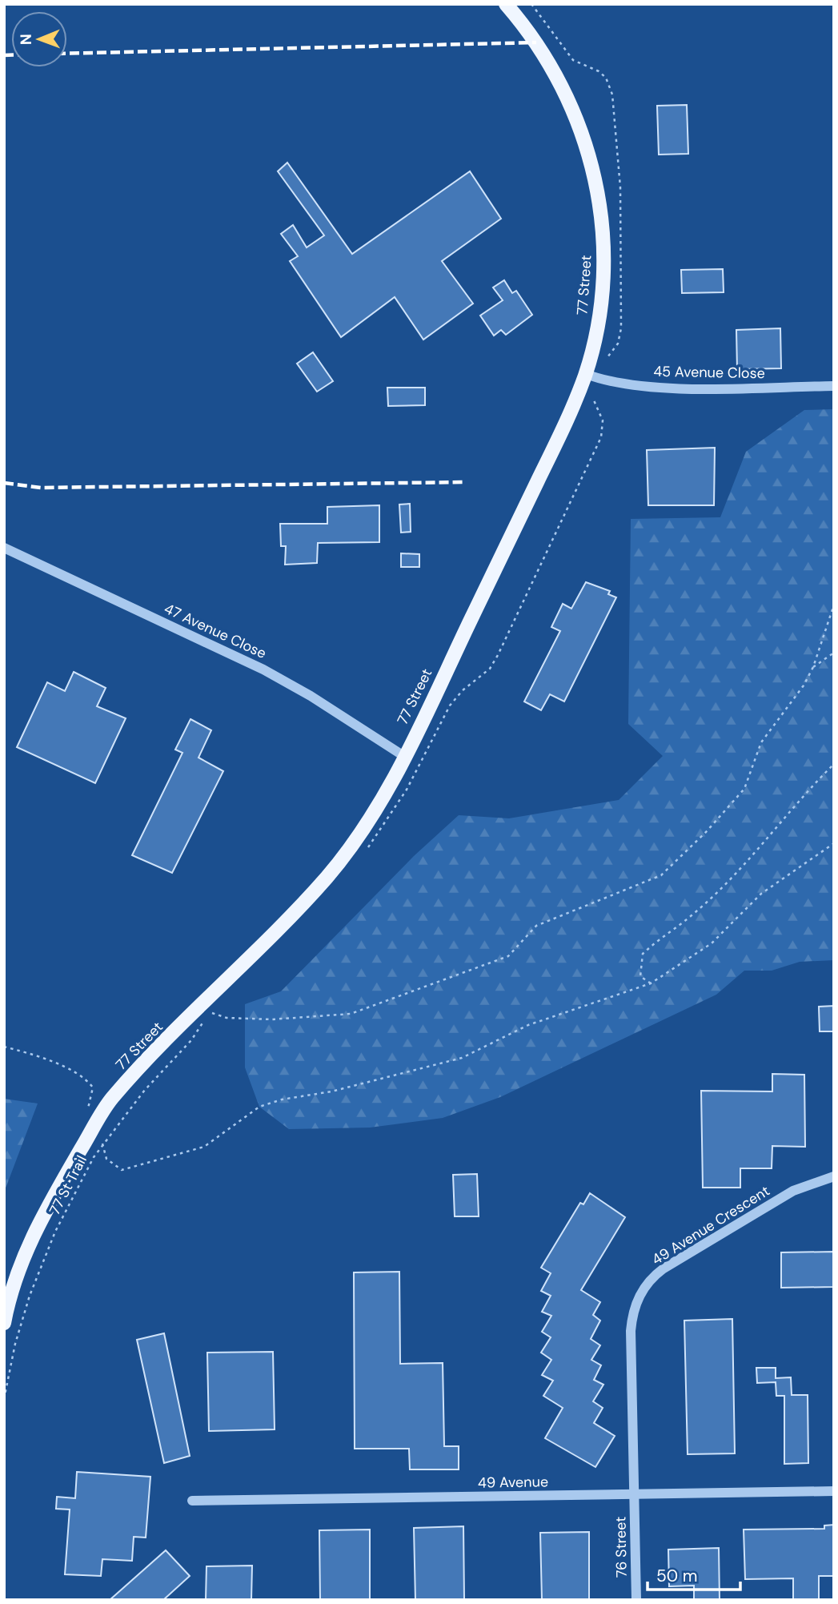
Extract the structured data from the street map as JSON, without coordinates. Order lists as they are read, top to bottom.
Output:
{
  "streets": {
    "main road": ["77 Street"],
    "street": [
      "45 Avenue Close",
      "47 Avenue Close",
      "49 Avenue Crescent",
      "49 Avenue",
      "76 Street"
    ],
    "path": ["77 St Trail"]
  },
  "crossings": [
    ["77 Street", "45 Avenue Close"],
    ["77 Street", "47 Avenue Close"],
    ["77 Street", "77 St Trail"],
    ["49 Avenue Crescent", "49 Avenue"],
    ["49 Avenue Crescent", "76 Street"],
    ["49 Avenue", "76 Street"]
  ],
  "scale_bar": "50 m",
  "north": "left"
}
